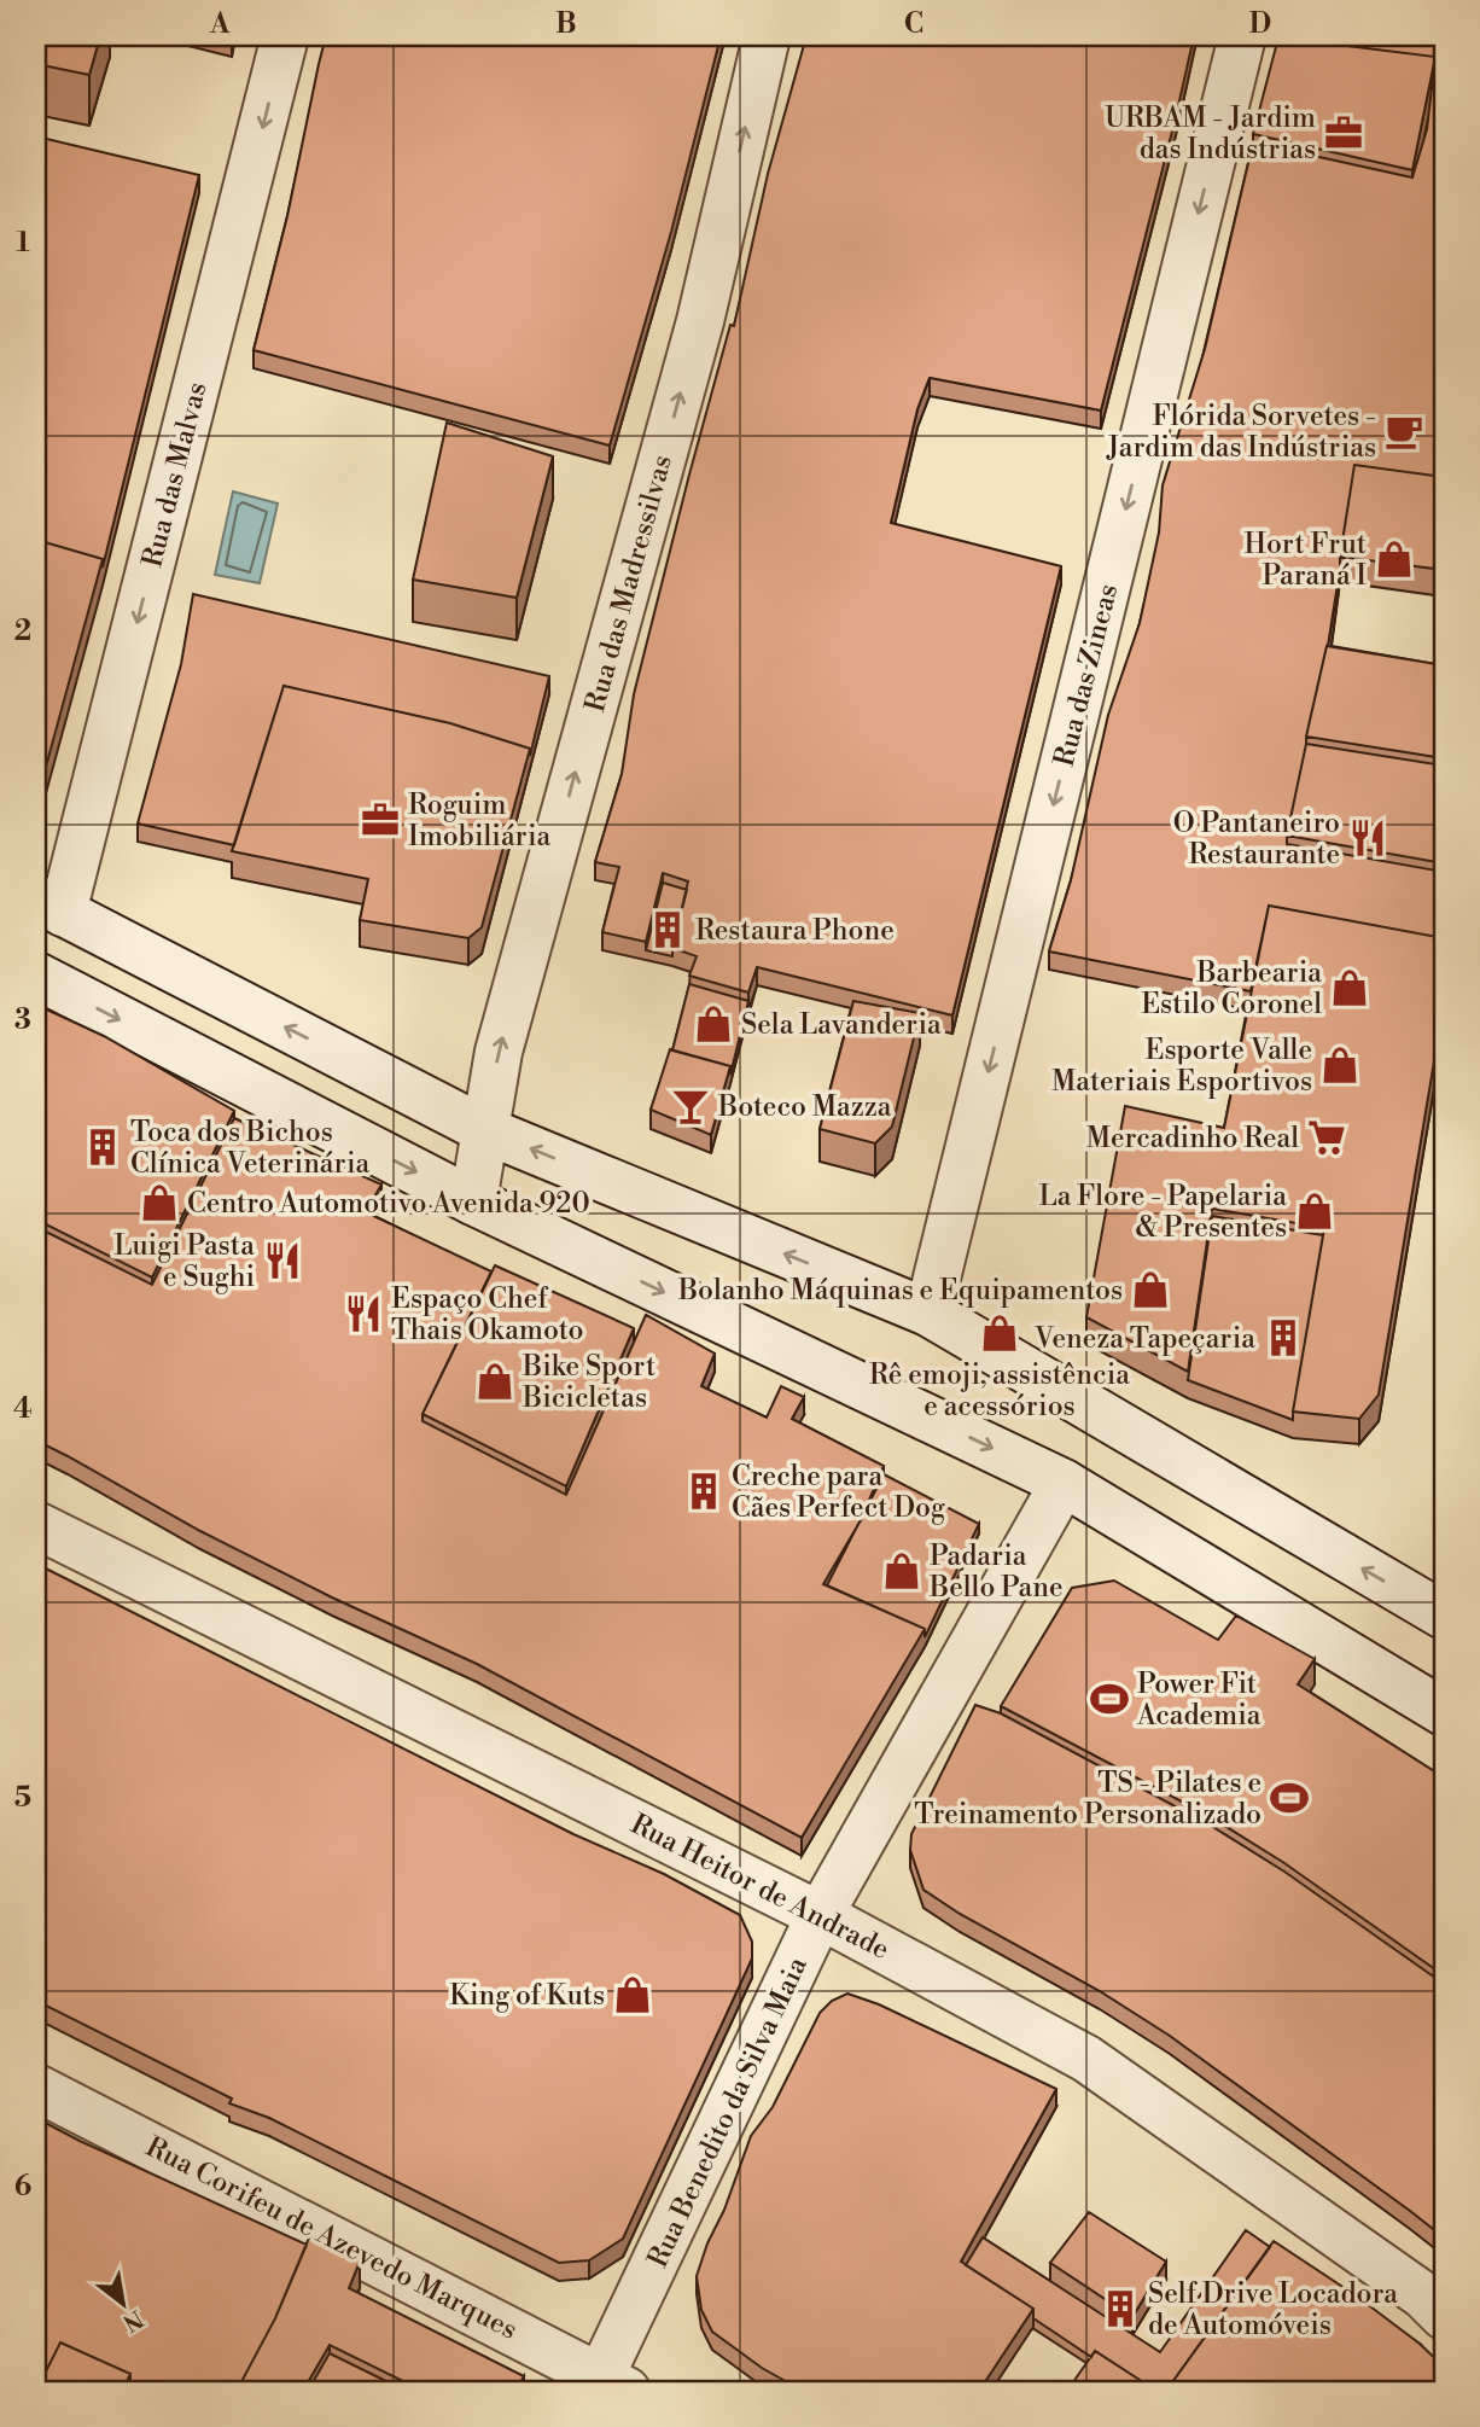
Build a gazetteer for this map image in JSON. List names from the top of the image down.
{
  "streets": {
    "street": [
      "Rua das Malvas",
      "Rua das Madressilvas",
      "Rua das Zineas",
      "Rua Heitor de Andrade",
      "Rua Benedito da Silva Maia",
      "Rua Corifeu de Azevedo Marques"
    ]
  },
  "crossings": [
    ["Rua Heitor de Andrade", "Rua Benedito da Silva Maia"],
    ["Rua Benedito da Silva Maia", "Rua Corifeu de Azevedo Marques"]
  ],
  "one_way": ["Rua das Malvas", "Rua das Madressilvas", "Rua das Zineas"],
  "places": {
    "office": ["URBAM - Jardim das Indústrias", "Roguim Imobiliária"],
    "cafe": ["Flórida Sorvetes - Jardim das Indústrias"],
    "shop": [
      "Hort Frut Paraná I",
      "Barbearia Estilo Coronel",
      "Sela Lavanderia",
      "Esporte Valle Materiais Esportivos",
      "Centro Automotivo Avenida 920",
      "La Flore - Papelaria & Presentes",
      "Bolanho Máquinas e Equipamentos",
      "Rê emoji, assistência e acessórios",
      "Bike Sport Bicicletas",
      "Padaria Bello Pane",
      "King of Kuts"
    ],
    "restaurant": ["O Pantaneiro Restaurante", "Luigi Pasta e Sughi", "Espaço Chef Thais Okamoto"],
    "building": [
      "Restaura Phone",
      "Toca dos Bichos Clínica Veterinária",
      "Veneza Tapeçaria",
      "Creche para Cães Perfect Dog",
      "Self Drive Locadora de Automóveis"
    ],
    "bar": ["Boteco Mazza"],
    "supermarket": ["Mercadinho Real"],
    "sports": ["Power Fit Academia", "TS - Pilates e Treinamento Personalizado"]
  },
  "north": "bottom right",
  "grid": {
    "columns": [
      "A",
      "B",
      "C",
      "D"
    ],
    "rows": [
      "1",
      "2",
      "3",
      "4",
      "5",
      "6"
    ]
  }
}
